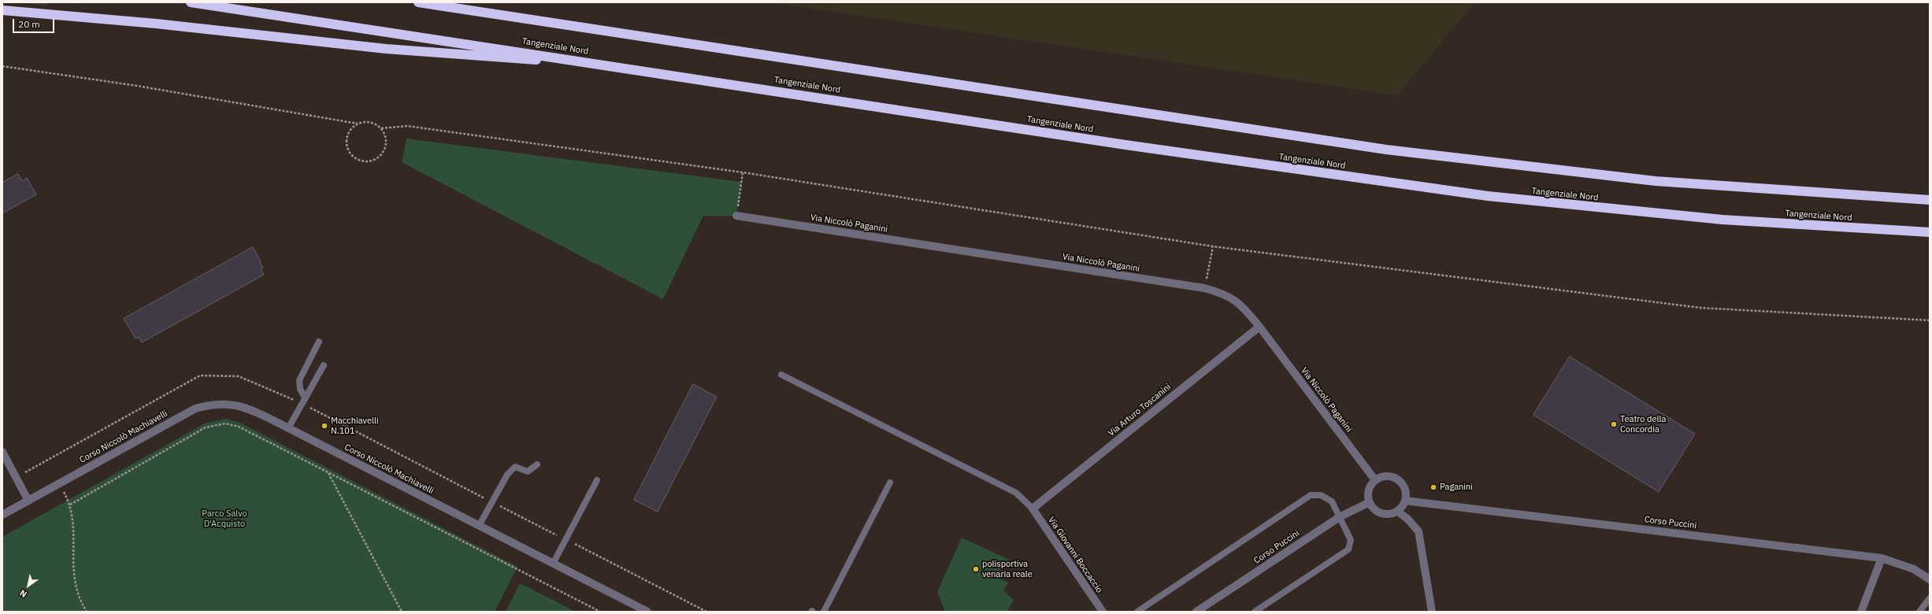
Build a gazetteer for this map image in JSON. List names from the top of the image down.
{
  "streets": {
    "highway": ["Tangenziale Nord"],
    "street": [
      "Via Niccolò Paganini",
      "Via Arturo Toscanini",
      "Corso Niccolò Machiavelli",
      "Corso Puccini",
      "Via Giovanni Boccaccio"
    ]
  },
  "crossings": [
    ["Via Niccolò Paganini", "Via Arturo Toscanini"],
    ["Via Niccolò Paganini", "Corso Puccini"],
    ["Via Arturo Toscanini", "Via Giovanni Boccaccio"]
  ],
  "parks": ["Parco Salvo D'Acquisto"],
  "places": [
    "Teatro della Concordia",
    "Macchiavelli N.101",
    "Paganini",
    "polisportiva venaria reale"
  ],
  "scale_bar": "20 m",
  "north": "bottom left"
}
